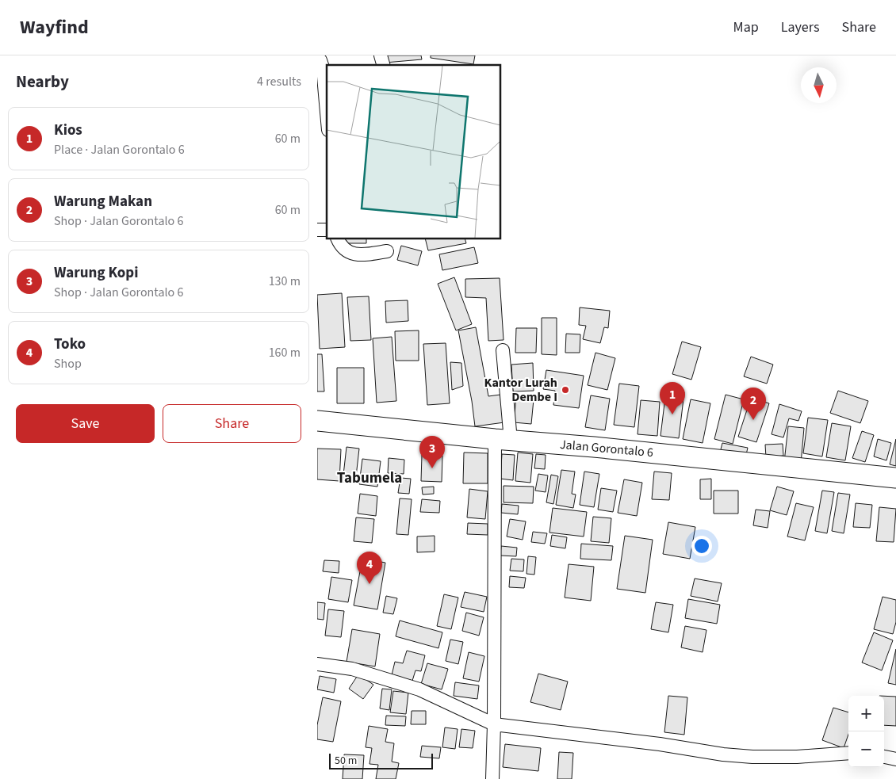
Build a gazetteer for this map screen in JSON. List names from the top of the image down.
{
  "streets": {
    "main road": ["Jalan Gorontalo 6"]
  },
  "districts": ["Tabumela"],
  "places": ["Kantor Lurah Dembe I"],
  "scale_bar": "50 m",
  "north": "bottom",
  "page": {
    "header": "Wayfind",
    "nav": ["Map", "Layers", "Share"],
    "heading": ["Nearby", "4 results"],
    "list": [
      {
        "mark": "1",
        "name": "Kios",
        "note": "Place · Jalan Gorontalo 6",
        "value": "60 m"
      },
      {
        "mark": "2",
        "name": "Warung Makan",
        "note": "Shop · Jalan Gorontalo 6",
        "value": "60 m"
      },
      {
        "mark": "3",
        "name": "Warung Kopi",
        "note": "Shop · Jalan Gorontalo 6",
        "value": "130 m"
      },
      {
        "mark": "4",
        "name": "Toko",
        "note": "Shop",
        "value": "160 m"
      }
    ],
    "pins": [
      "1",
      "2",
      "3",
      "4"
    ],
    "buttons": ["Save", "Share"],
    "map_buttons": ["+", "−"],
    "scale": "50 m"
  }
}
